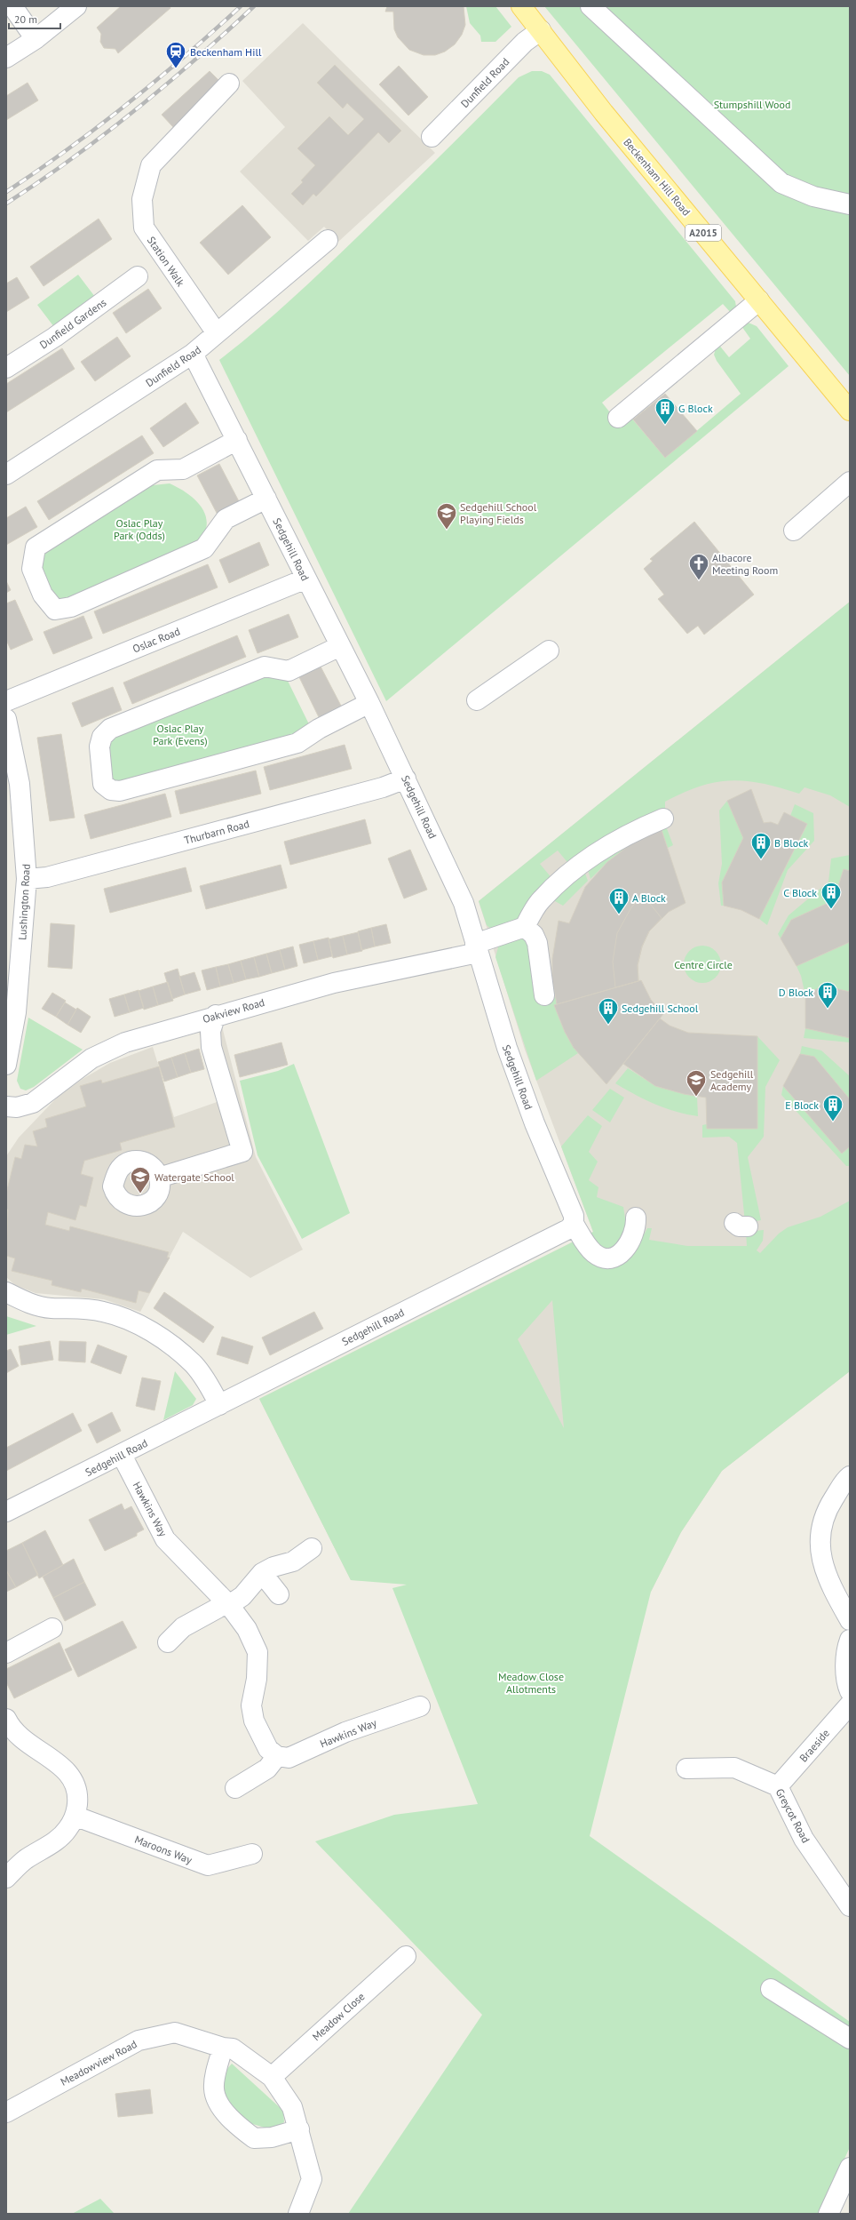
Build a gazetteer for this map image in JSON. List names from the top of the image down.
{
  "streets": {
    "main road": ["Beckenham Hill Road", "A2015"],
    "street": [
      "Dunfield Road",
      "Station Walk",
      "Dunfield Gardens",
      "Sedgehill Road",
      "Oslac Road",
      "Thurbarn Road",
      "Lushington Road",
      "Oakview Road",
      "Hawkins Way",
      "Braeside",
      "Greycot Road",
      "Maroons Way",
      "Meadow Close",
      "Meadowview Road"
    ]
  },
  "crossings": [
    ["Dunfield Road", "Beckenham Hill Road"],
    ["Dunfield Road", "Station Walk"],
    ["Dunfield Road", "Sedgehill Road"],
    ["Sedgehill Road", "Oslac Road"],
    ["Sedgehill Road", "Thurbarn Road"],
    ["Sedgehill Road", "Oakview Road"],
    ["Sedgehill Road", "Hawkins Way"],
    ["Thurbarn Road", "Lushington Road"],
    ["Braeside", "Greycot Road"],
    ["Meadow Close", "Meadowview Road"]
  ],
  "parks": [
    "Stumpshill Wood",
    "Oslac Play Park (Odds)",
    "Oslac Play Park (Evens)",
    "Centre Circle",
    "Meadow Close Allotments"
  ],
  "places": {
    "station": ["Beckenham Hill"],
    "building": [
      "G Block",
      "B Block",
      "C Block",
      "A Block",
      "D Block",
      "Sedgehill School",
      "E Block"
    ],
    "school or university": ["Sedgehill School Playing Fields", "Sedgehill Academy", "Watergate School"],
    "church": ["Albacore Meeting Room"]
  },
  "scale_bar": "20 m"
}
